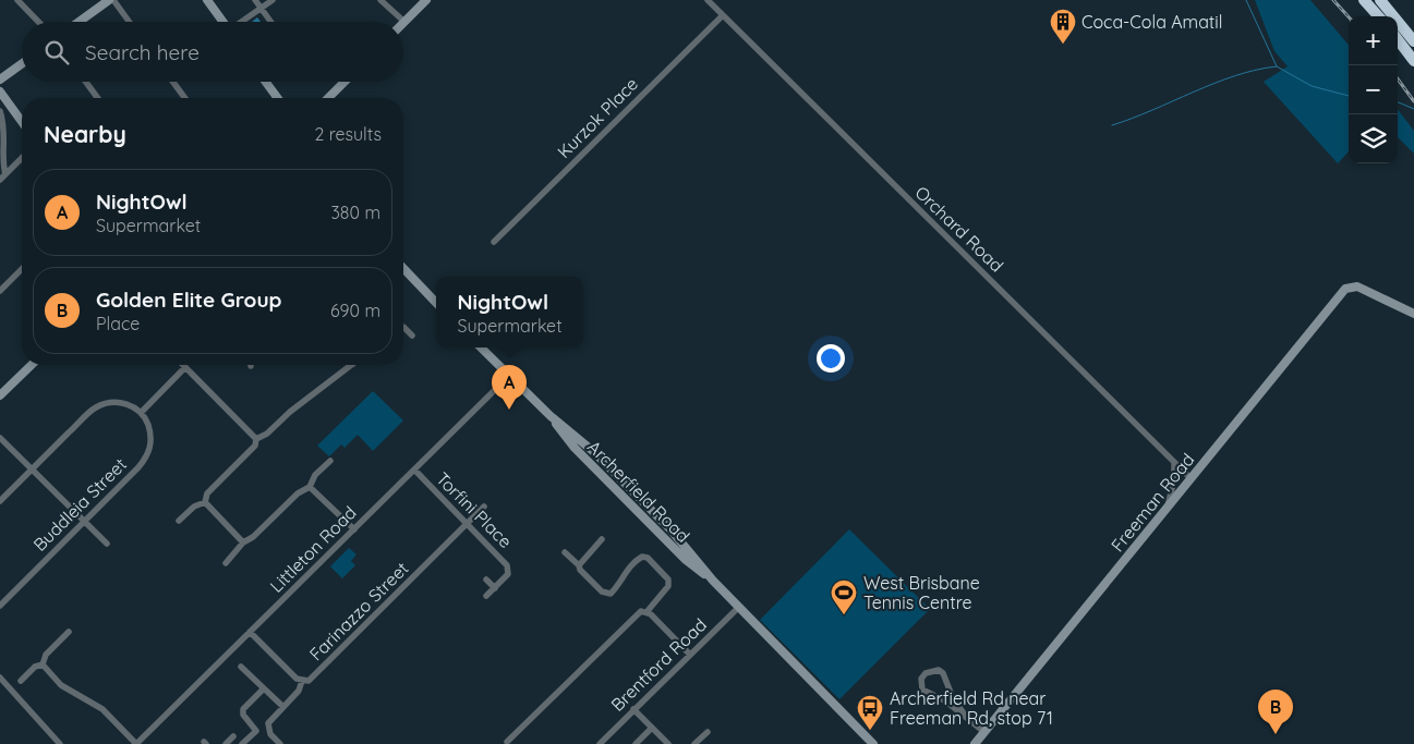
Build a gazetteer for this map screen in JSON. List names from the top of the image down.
{
  "streets": {
    "street": [
      "Kurzok Place",
      "Orchard Road",
      "Archerfield Road",
      "Freeman Road",
      "Buddleia Street",
      "Torfini Place",
      "Littleton Road",
      "Farinazzo Street",
      "Brentford Road"
    ]
  },
  "crossings": [
    ["Kurzok Place", "Orchard Road"],
    ["Orchard Road", "Freeman Road"],
    ["Archerfield Road", "Littleton Road"],
    ["Archerfield Road", "Brentford Road"],
    ["Torfini Place", "Littleton Road"],
    ["Torfini Place", "Farinazzo Street"],
    ["Littleton Road", "Farinazzo Street"]
  ],
  "places": {
    "building": ["Coca-Cola Amatil"],
    "sports": ["West Brisbane Tennis Centre"],
    "bus stop": ["Archerfield Rd near Freeman Rd, stop 71"]
  },
  "page": {
    "map_buttons": ["+", "−"],
    "search": "Search here",
    "heading": ["Nearby", "2 results"],
    "list": [
      {
        "mark": "A",
        "name": "NightOwl",
        "note": "Supermarket",
        "value": "380 m"
      },
      {
        "mark": "B",
        "name": "Golden Elite Group",
        "note": "Place",
        "value": "690 m"
      }
    ],
    "popup": ["NightOwl", "Supermarket"],
    "pins": ["A", "B"]
  }
}
